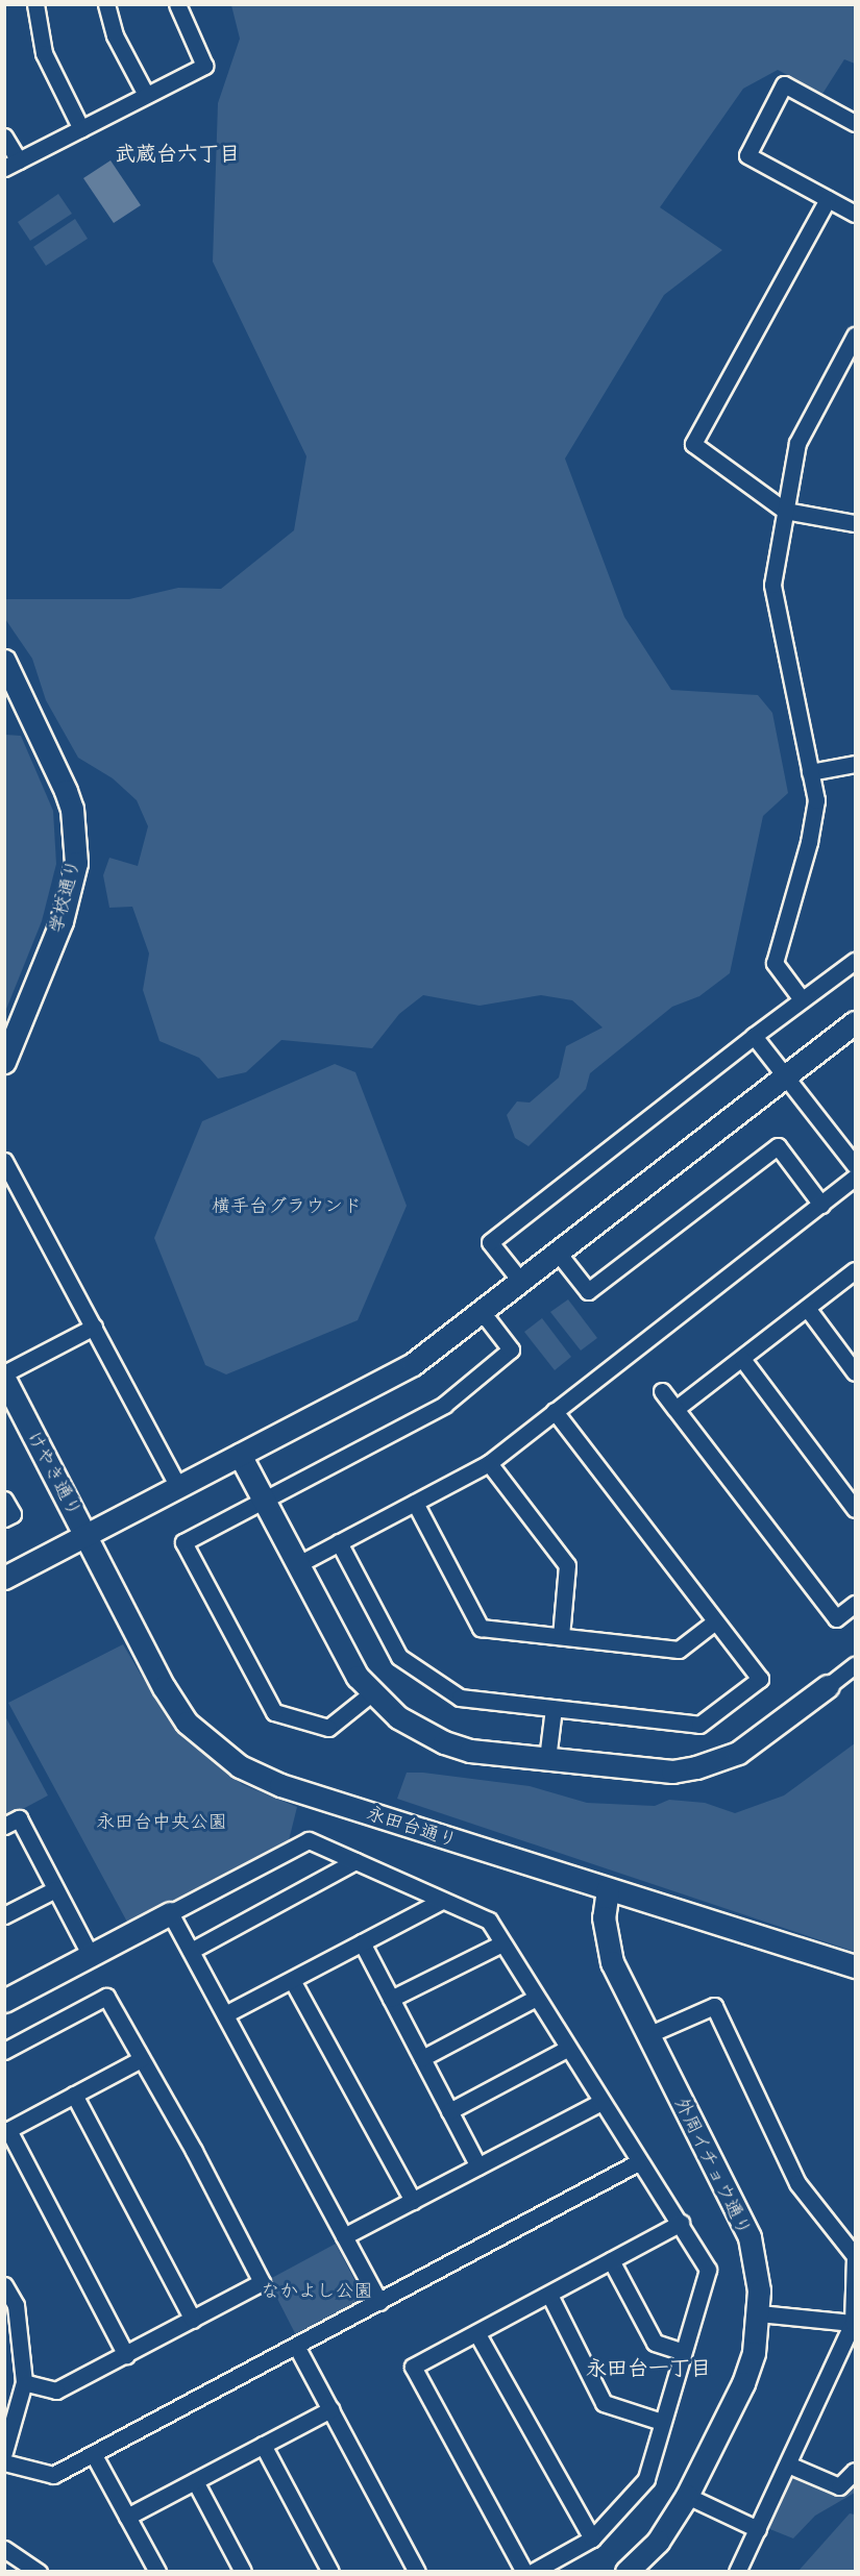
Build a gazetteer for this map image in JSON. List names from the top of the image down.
{
  "streets": {
    "street": [
      "学校通り",
      "けやき通り",
      "永田台通り",
      "外周イチョウ通り"
    ]
  },
  "crossings": [
    ["けやき通り", "永田台通り"],
    ["永田台通り", "外周イチョウ通り"]
  ],
  "districts": ["武蔵台六丁目", "永田台一丁目"],
  "parks": ["横手台グラウンド", "永田台中央公園", "なかよし公園"]
}
